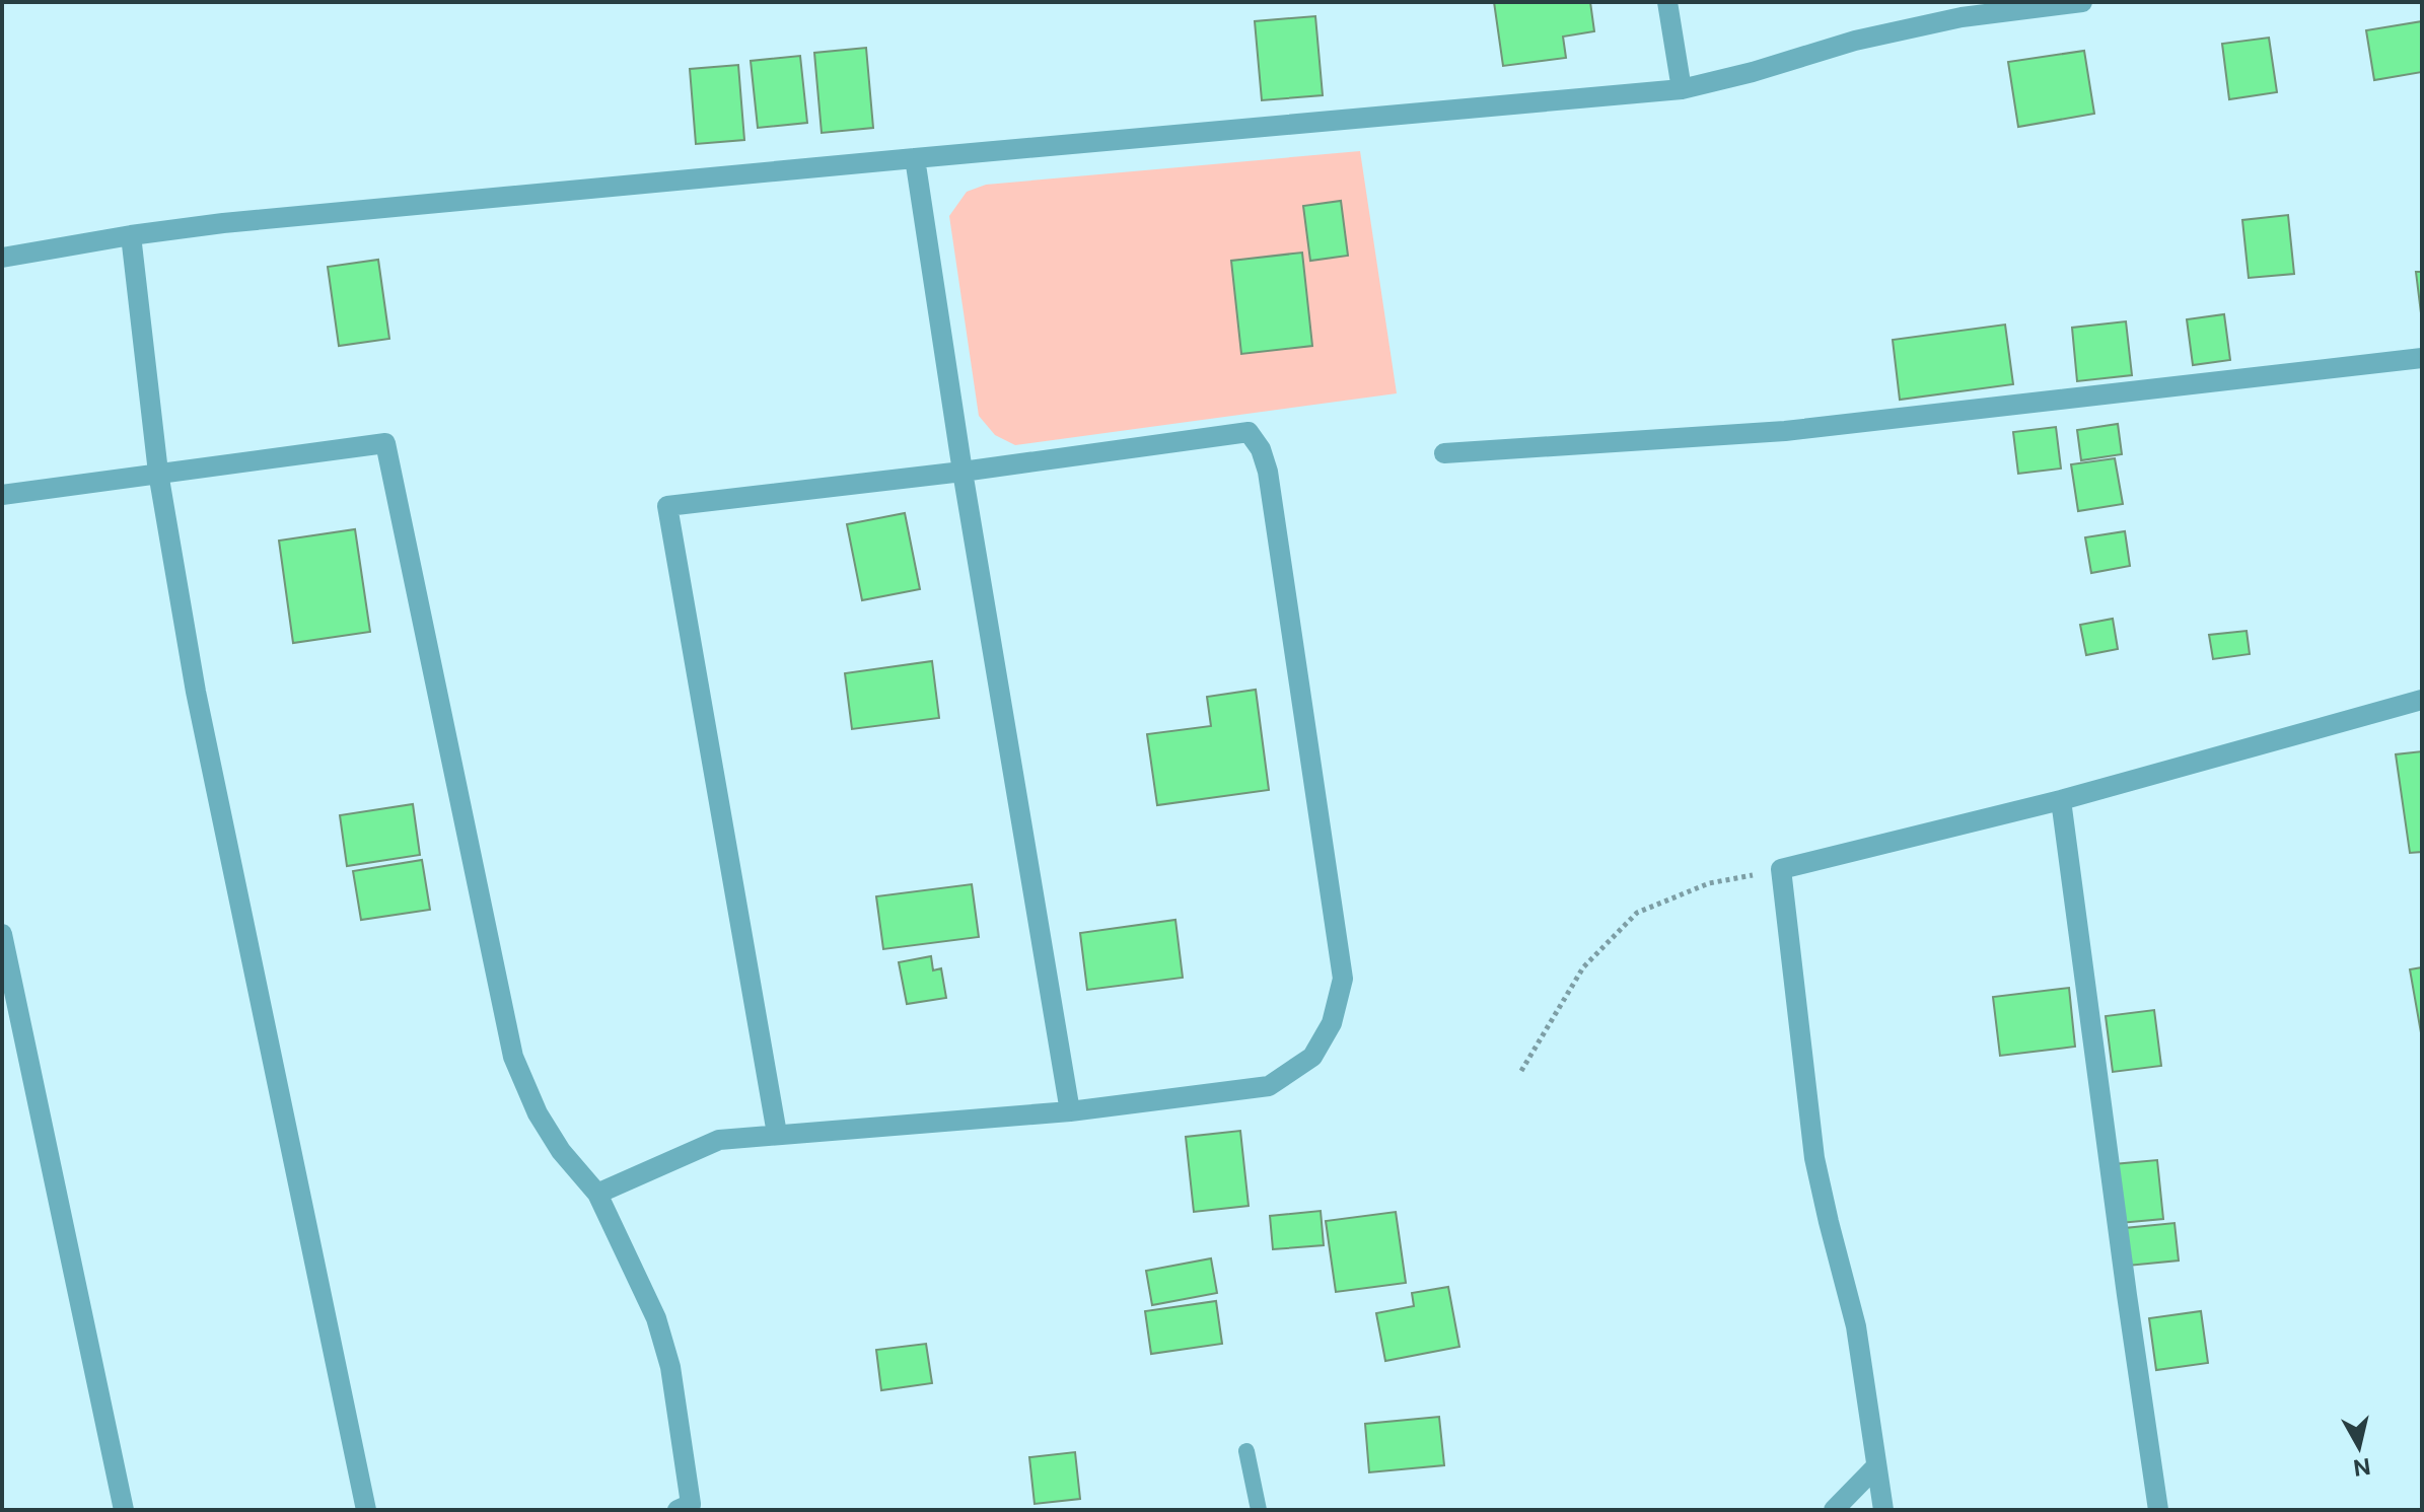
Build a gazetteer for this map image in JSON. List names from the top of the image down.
{
  "north": "bottom"
}
